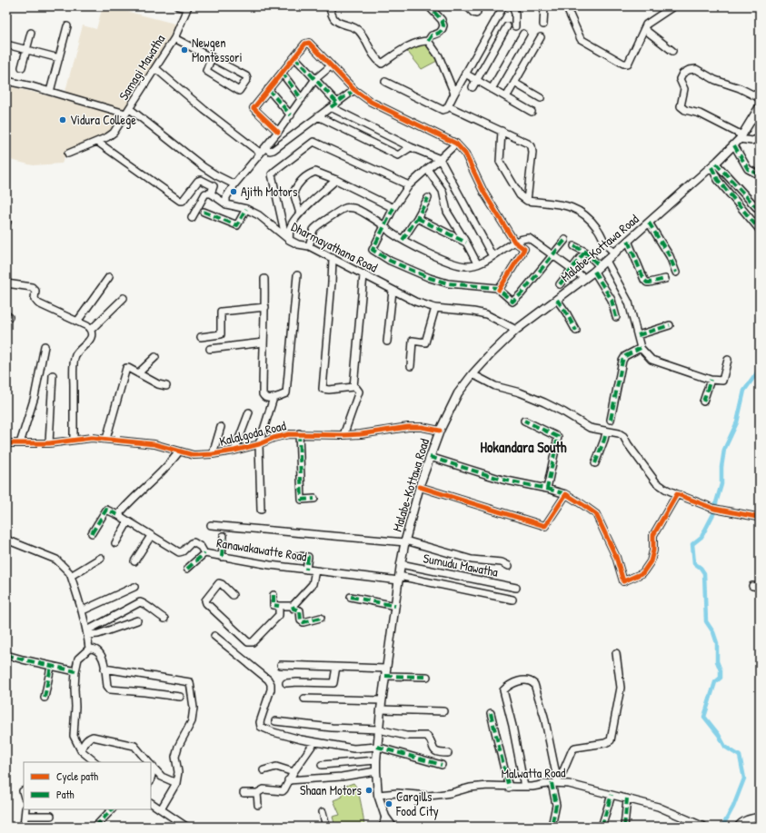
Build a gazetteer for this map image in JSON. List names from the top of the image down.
{
  "streets": {
    "main road": ["Malabe-Kottawa Road"],
    "street": [
      "Samagi Mawatha",
      "Dharmayathana Road",
      "Kalalgoda Road",
      "Ranawakawatte Road",
      "Sumudu Mawatha",
      "Malwatta Road"
    ]
  },
  "crossings": [
    ["Dharmayathana Road", "Malabe-Kottawa Road"],
    ["Malabe-Kottawa Road", "Kalalgoda Road"],
    ["Malabe-Kottawa Road", "Ranawakawatte Road"],
    ["Malabe-Kottawa Road", "Sumudu Mawatha"],
    ["Malabe-Kottawa Road", "Malwatta Road"]
  ],
  "districts": ["Hokandara South"],
  "places": [
    "Newgen Montessori",
    "Vidura College",
    "Ajith Motors",
    "Shaan Motors",
    "Cargills Food City"
  ],
  "legend": ["Cycle path", "Path"]
}
